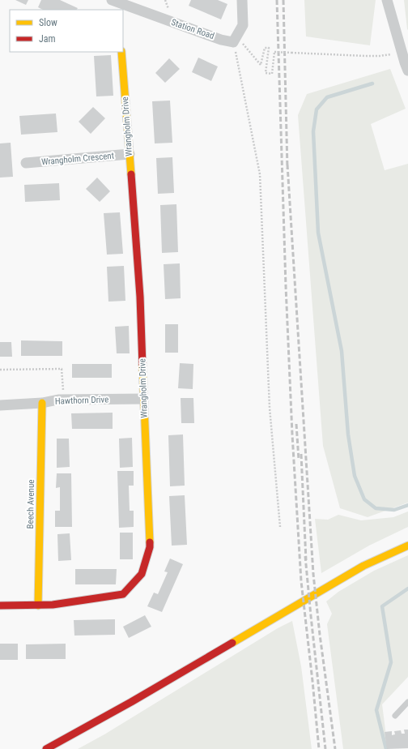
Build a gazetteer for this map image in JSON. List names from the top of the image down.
{
  "streets": {
    "street": [
      "Station Road",
      "Wrangholm Drive",
      "Wrangholm Crescent",
      "Hawthorn Drive",
      "Beech Avenue"
    ]
  },
  "crossings": [
    ["Wrangholm Drive", "Wrangholm Crescent"],
    ["Wrangholm Drive", "Hawthorn Drive"],
    ["Wrangholm Drive", "Beech Avenue"],
    ["Hawthorn Drive", "Beech Avenue"]
  ],
  "legend": ["Slow", "Jam"]
}
